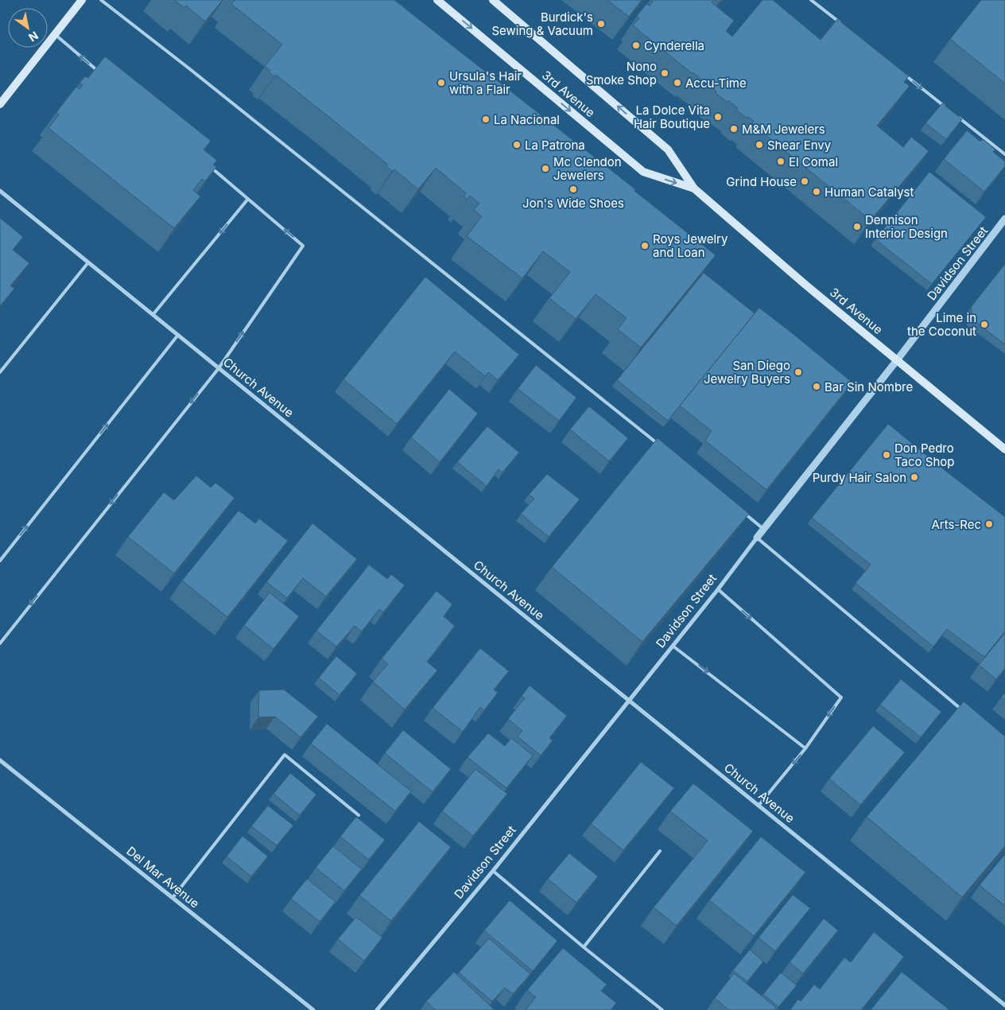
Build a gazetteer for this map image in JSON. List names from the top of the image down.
{
  "streets": {
    "main road": ["3rd Avenue"],
    "street": ["Davidson Street", "Church Avenue", "Del Mar Avenue"]
  },
  "crossings": [
    ["3rd Avenue", "Davidson Street"],
    ["Davidson Street", "Church Avenue"]
  ],
  "places": [
    "Burdick's Sewing & Vacuum",
    "Cynderella",
    "Nono Smoke Shop",
    "Ursula's Hair with a Flair",
    "Accu-Time",
    "La Dolce Vita Hair Boutique",
    "La Nacional",
    "M&M Jewelers",
    "La Patrona",
    "Shear Envy",
    "El Comal",
    "Mc Clendon Jewelers",
    "Grind House",
    "Jon's Wide Shoes",
    "Human Catalyst",
    "Dennison Interior Design",
    "Roys Jewelry and Loan",
    "Lime in the Coconut",
    "San Diego Jewelry Buyers",
    "Bar Sin Nombre",
    "Don Pedro Taco Shop",
    "Purdy Hair Salon",
    "Arts-Rec"
  ],
  "north": "bottom right"
}
